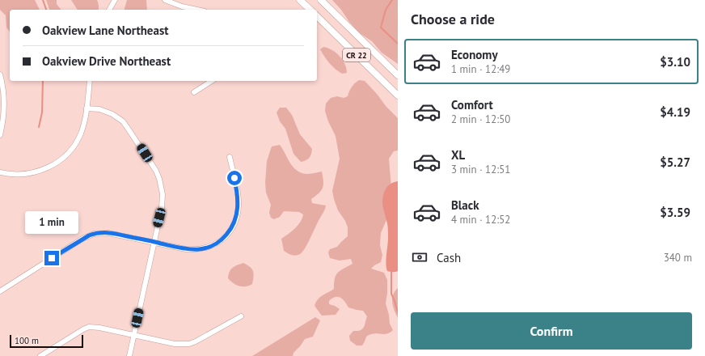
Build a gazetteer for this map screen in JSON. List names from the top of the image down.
{
  "streets": {
    "main road": ["CR 22"]
  },
  "scale_bar": "100 m",
  "page": {
    "heading": "Choose a ride",
    "banner": ["Oakview Lane Northeast", "Oakview Drive Northeast"],
    "list": [
      {
        "name": "Economy",
        "note": "1 min · 12:49",
        "value": "$3.10"
      },
      {
        "name": "Comfort",
        "note": "2 min · 12:50",
        "value": "$4.19"
      },
      {
        "name": "XL",
        "note": "3 min · 12:51",
        "value": "$5.27"
      },
      {
        "name": "Black",
        "note": "4 min · 12:52",
        "value": "$3.59"
      }
    ],
    "bubble": "1 min",
    "pay": ["Cash", "340 m"],
    "buttons": "Confirm",
    "scale": "100 m"
  }
}
